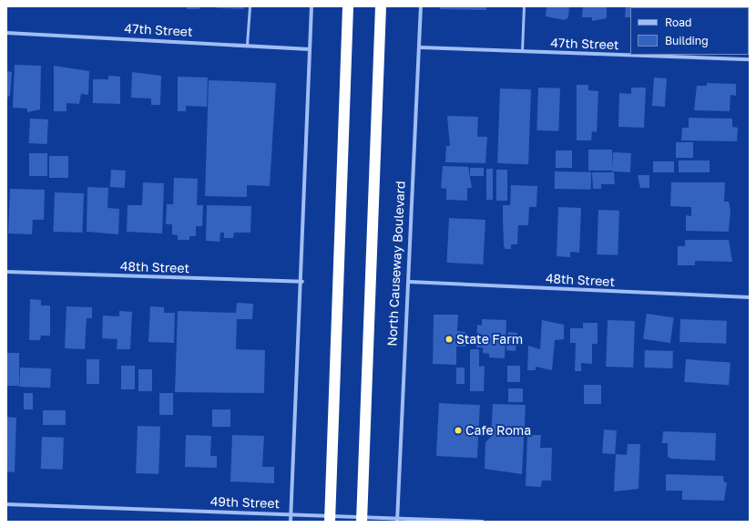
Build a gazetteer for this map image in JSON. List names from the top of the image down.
{
  "streets": {
    "highway": ["North Causeway Boulevard"],
    "street": ["47th Street", "48th Street", "49th Street"]
  },
  "crossings": [
    ["47th Street", "North Causeway Boulevard"],
    ["North Causeway Boulevard", "48th Street"],
    ["North Causeway Boulevard", "49th Street"]
  ],
  "places": ["State Farm", "Cafe Roma"],
  "legend": ["Road", "Building"]
}
